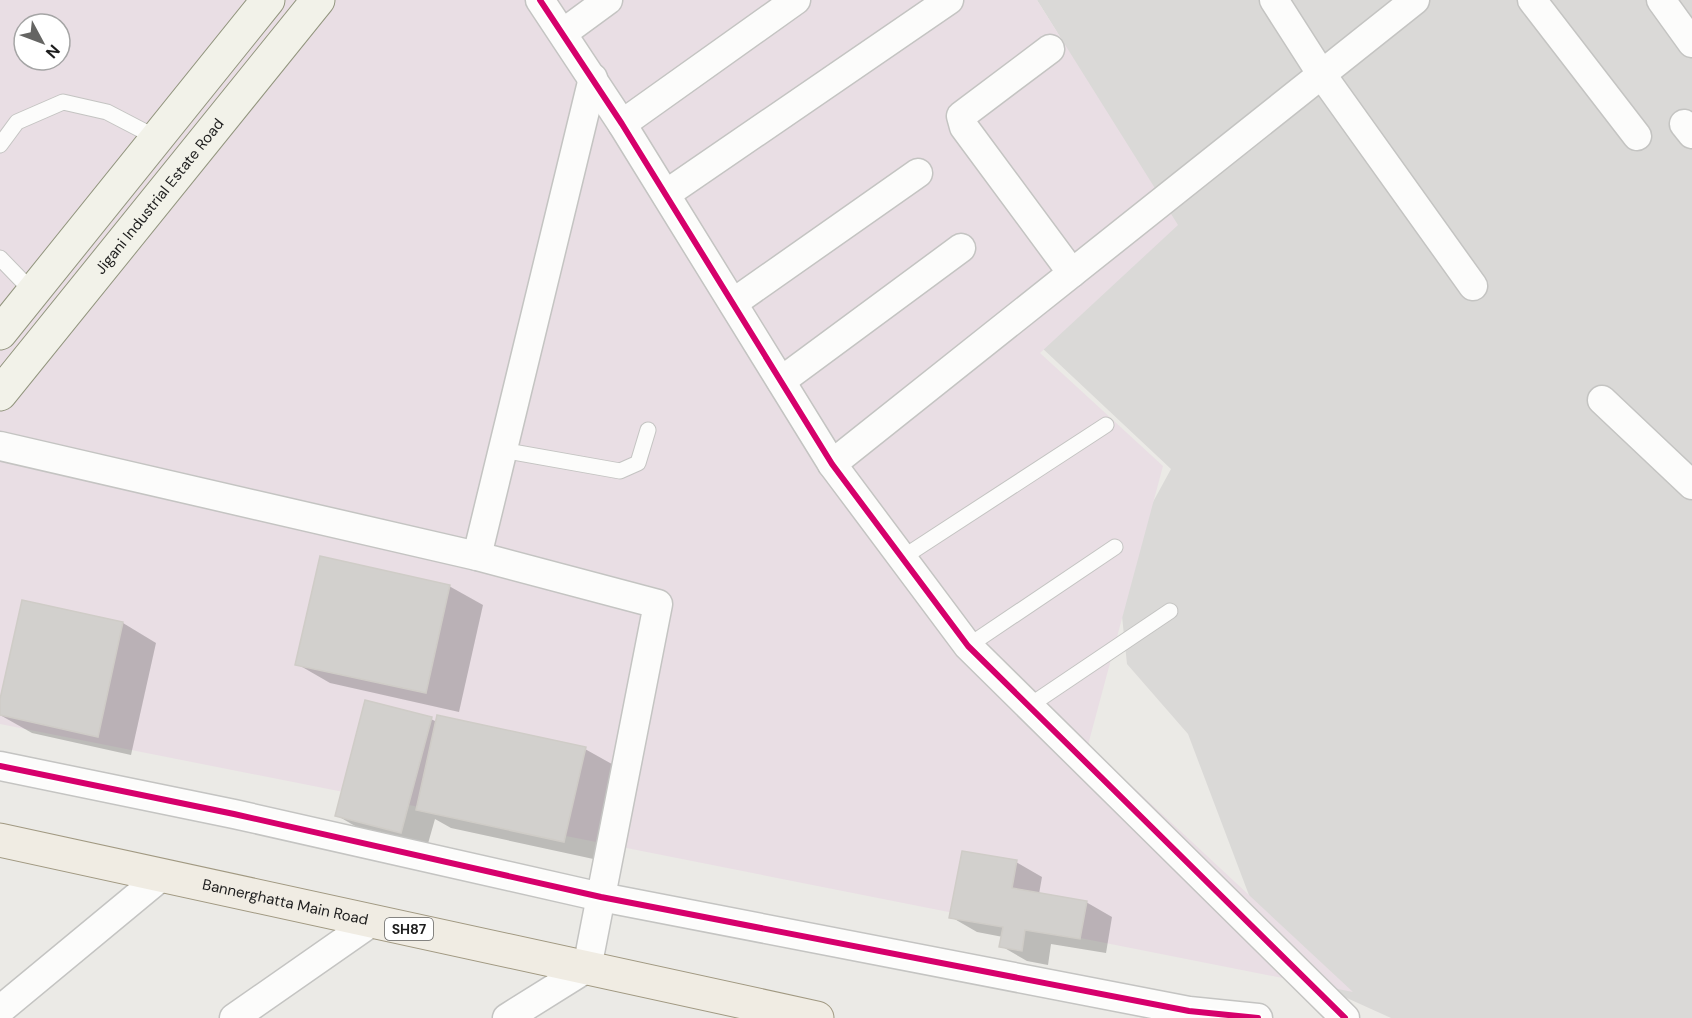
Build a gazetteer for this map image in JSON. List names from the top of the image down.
{
  "streets": {
    "main road": ["Jigani Industrial Estate Road", "Bannerghatta Main Road", "SH87"]
  },
  "north": "bottom right"
}
